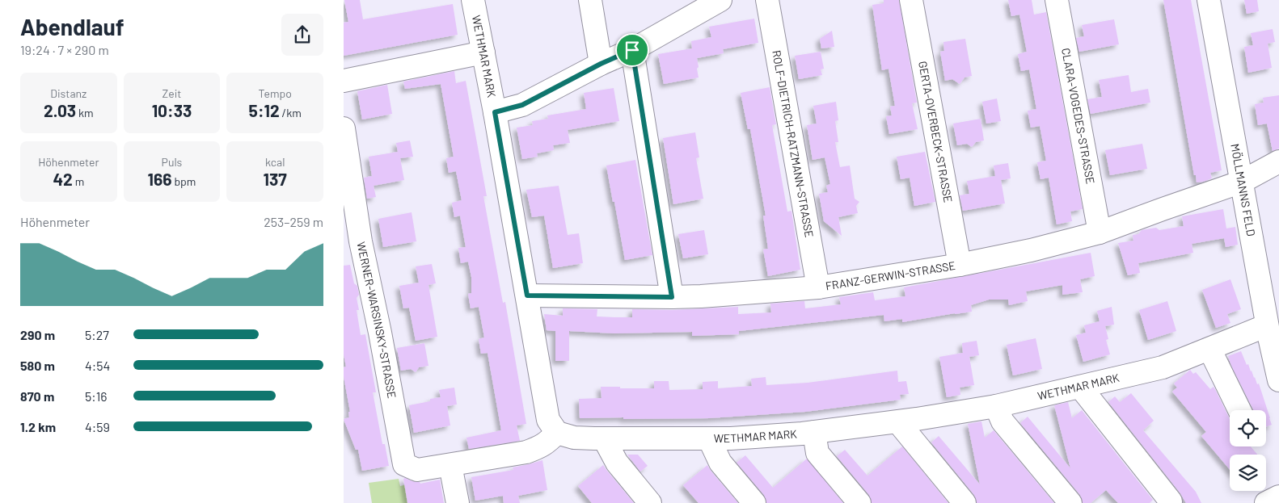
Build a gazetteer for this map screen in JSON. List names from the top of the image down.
{
  "streets": {
    "street": [
      "WETHMAR MARK",
      "CLARA-VOGEDES-STRASSE",
      "GERTA-OVERBECK-STRASSE",
      "ROLF-DIETRICH-RATZMANN-STRASSE",
      "MÖLLMANNS FELD",
      "FRANZ-GERWIN-STRASSE",
      "WERNER-WARSINSKY-STRASSE"
    ]
  },
  "crossings": [
    ["WETHMAR MARK", "MÖLLMANNS FELD"],
    ["WETHMAR MARK", "FRANZ-GERWIN-STRASSE"],
    ["WETHMAR MARK", "WERNER-WARSINSKY-STRASSE"],
    ["CLARA-VOGEDES-STRASSE", "FRANZ-GERWIN-STRASSE"],
    ["GERTA-OVERBECK-STRASSE", "FRANZ-GERWIN-STRASSE"],
    ["ROLF-DIETRICH-RATZMANN-STRASSE", "FRANZ-GERWIN-STRASSE"],
    ["MÖLLMANNS FELD", "FRANZ-GERWIN-STRASSE"]
  ],
  "page": {
    "heading": ["Abendlauf", "19:24 · 7 × 290 m"],
    "stats": [
      ["Distanz", "2.03 km"],
      ["Zeit", "10:33"],
      ["Tempo", "5:12 /km"],
      ["Höhenmeter", "42 m"],
      ["Puls", "166 bpm"],
      ["kcal", "137"]
    ],
    "chart": ["Höhenmeter", "253–259 m"],
    "list": [
      {
        "name": "290 m",
        "note": "5:27"
      },
      {
        "name": "580 m",
        "note": "4:54"
      },
      {
        "name": "870 m",
        "note": "5:16"
      },
      {
        "name": "1.2 km",
        "note": "4:59"
      }
    ]
  }
}
